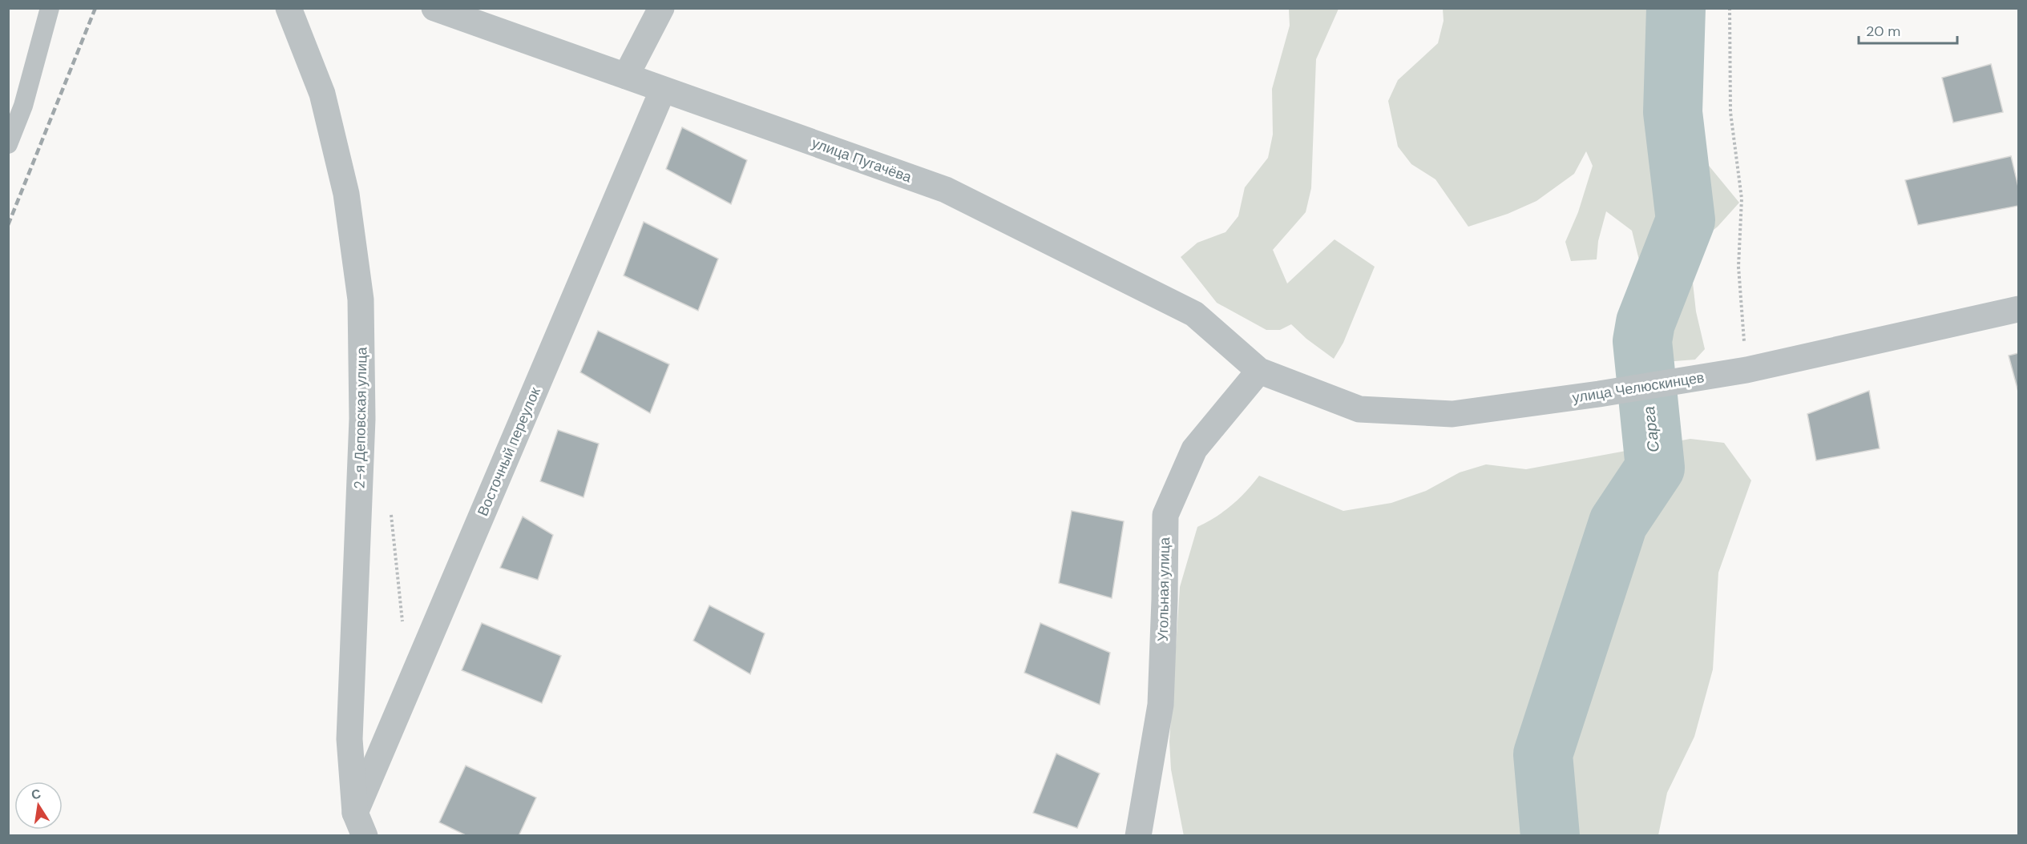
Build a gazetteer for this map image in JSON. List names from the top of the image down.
{
  "streets": {
    "street": [
      "улица Пугачёва",
      "улица Челюскинцев",
      "2-я Деповская улица",
      "Восточный переулок",
      "Угольная улица"
    ]
  },
  "crossings": [
    ["улица Пугачёва", "улица Челюскинцев"],
    ["улица Пугачёва", "Восточный переулок"],
    ["улица Пугачёва", "Угольная улица"],
    ["улица Челюскинцев", "Угольная улица"],
    ["2-я Деповская улица", "Восточный переулок"]
  ],
  "water": ["Сарга"],
  "scale_bar": "20 m",
  "north": "top"
}
